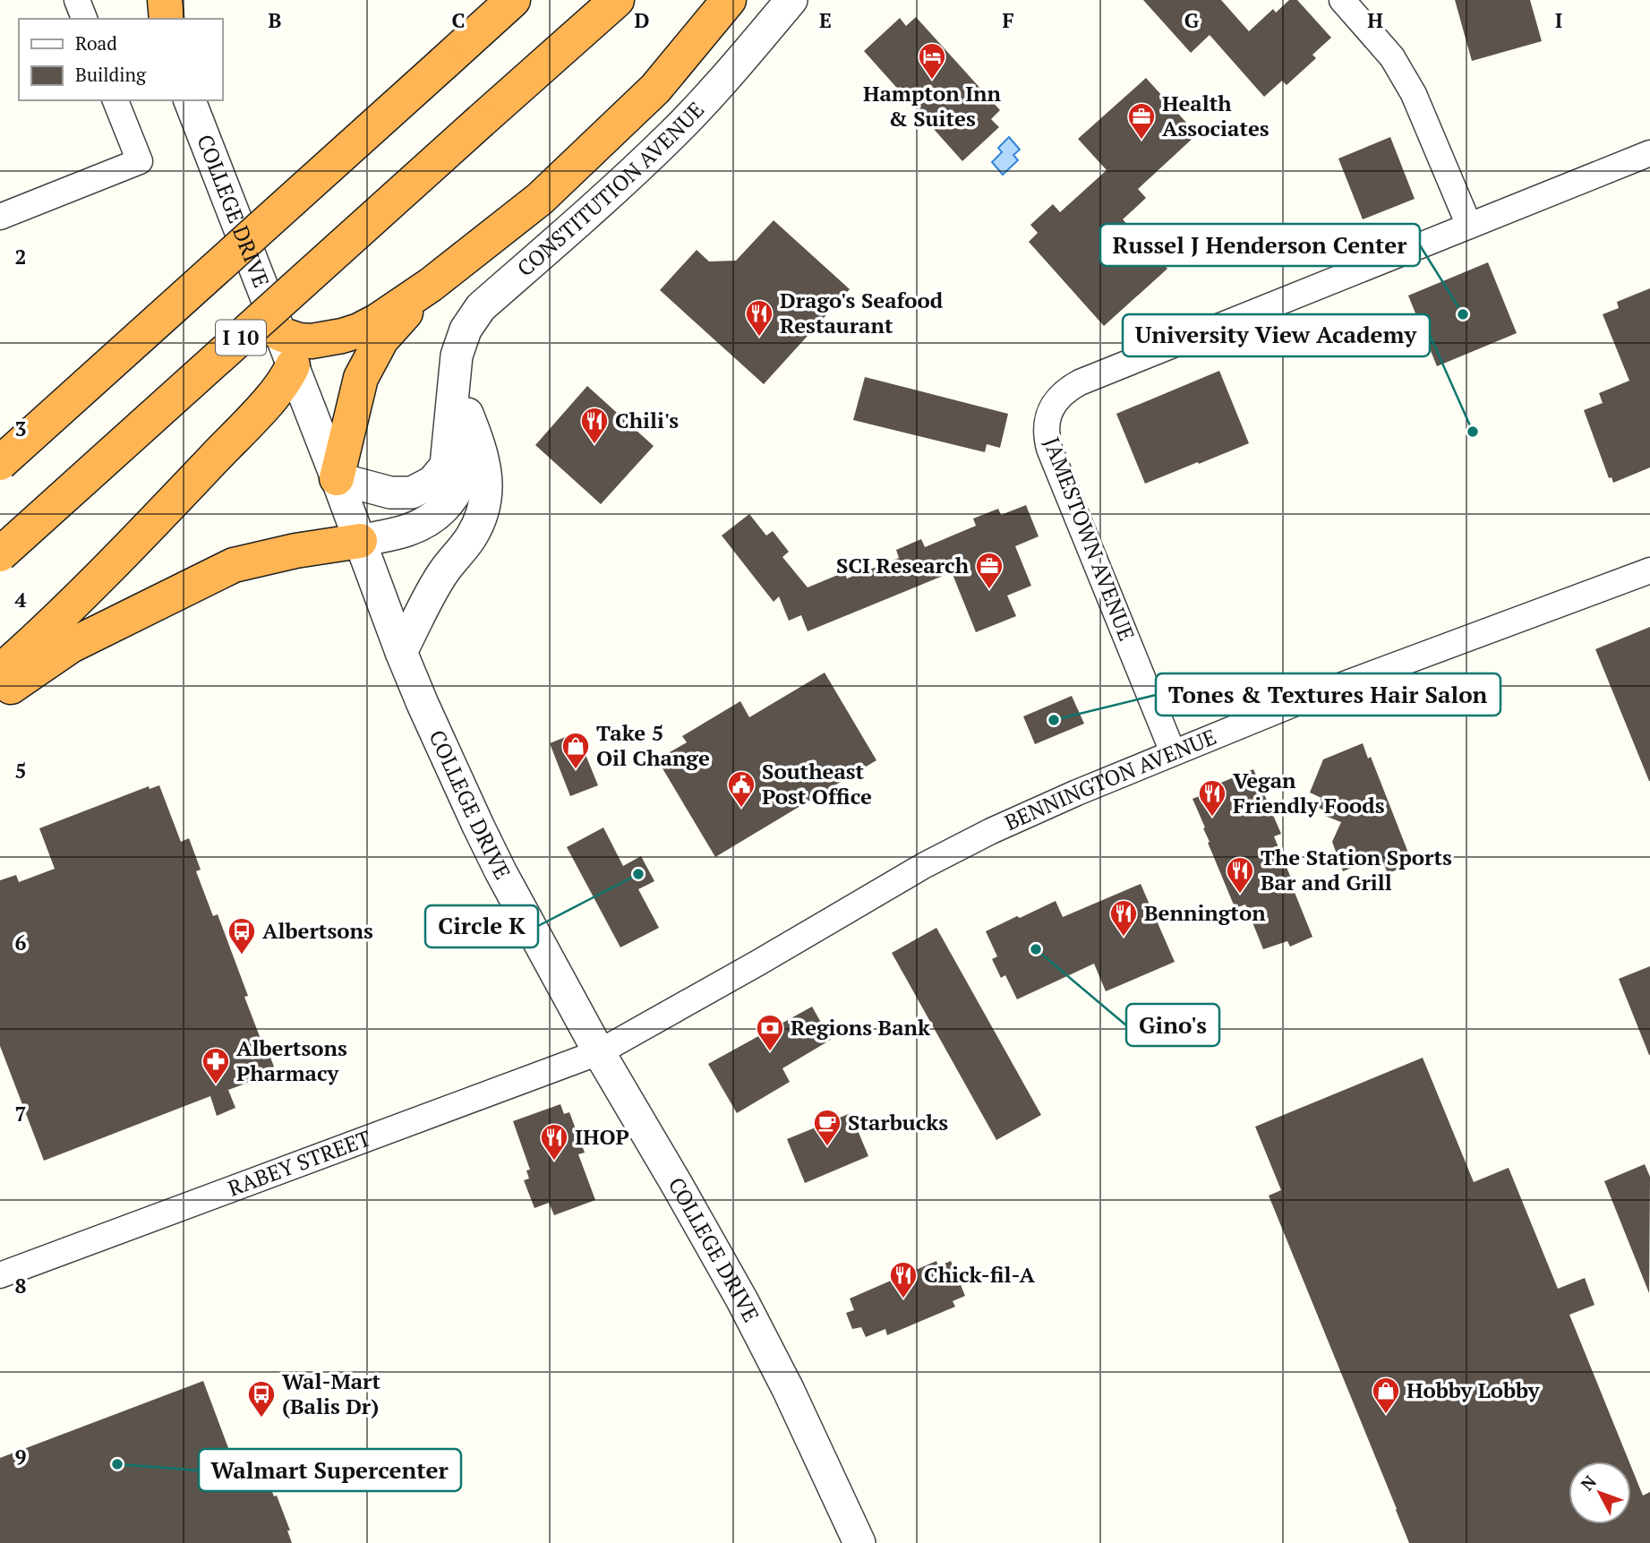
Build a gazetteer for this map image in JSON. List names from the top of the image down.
{
  "streets": {
    "highway": ["I 10"],
    "street": [
      "CONSTITUTION AVENUE",
      "COLLEGE DRIVE",
      "JAMESTOWN AVENUE",
      "BENNINGTON AVENUE",
      "RABEY STREET"
    ]
  },
  "crossings": [
    ["CONSTITUTION AVENUE", "COLLEGE DRIVE"],
    ["COLLEGE DRIVE", "BENNINGTON AVENUE"],
    ["COLLEGE DRIVE", "RABEY STREET"],
    ["JAMESTOWN AVENUE", "BENNINGTON AVENUE"],
    ["BENNINGTON AVENUE", "RABEY STREET"]
  ],
  "places": {
    "hotel": ["Hampton Inn & Suites"],
    "office": ["Health Associates", "SCI Research"],
    "other": [
      "Russel J Henderson Center",
      "University View Academy",
      "Tones & Textures Hair Salon",
      "Circle K",
      "Gino's",
      "Walmart Supercenter"
    ],
    "restaurant": [
      "Drago's Seafood Restaurant",
      "Chili's",
      "Vegan Friendly Foods",
      "The Station Sports Bar and Grill",
      "Bennington",
      "IHOP",
      "Chick-fil-A"
    ],
    "shop": ["Take 5 Oil Change", "Hobby Lobby"],
    "public building": ["Southeast Post Office"],
    "bus stop": ["Albertsons", "Wal-Mart (Balis Dr)"],
    "bank": ["Regions Bank"],
    "pharmacy": ["Albertsons Pharmacy"],
    "cafe": ["Starbucks"]
  },
  "legend": ["Road", "Building"],
  "north": "top left",
  "grid": {
    "columns": [
      "B",
      "C",
      "D",
      "E",
      "F",
      "G",
      "H",
      "I"
    ],
    "rows": [
      "2",
      "3",
      "4",
      "5",
      "6",
      "7",
      "8",
      "9"
    ]
  }
}
